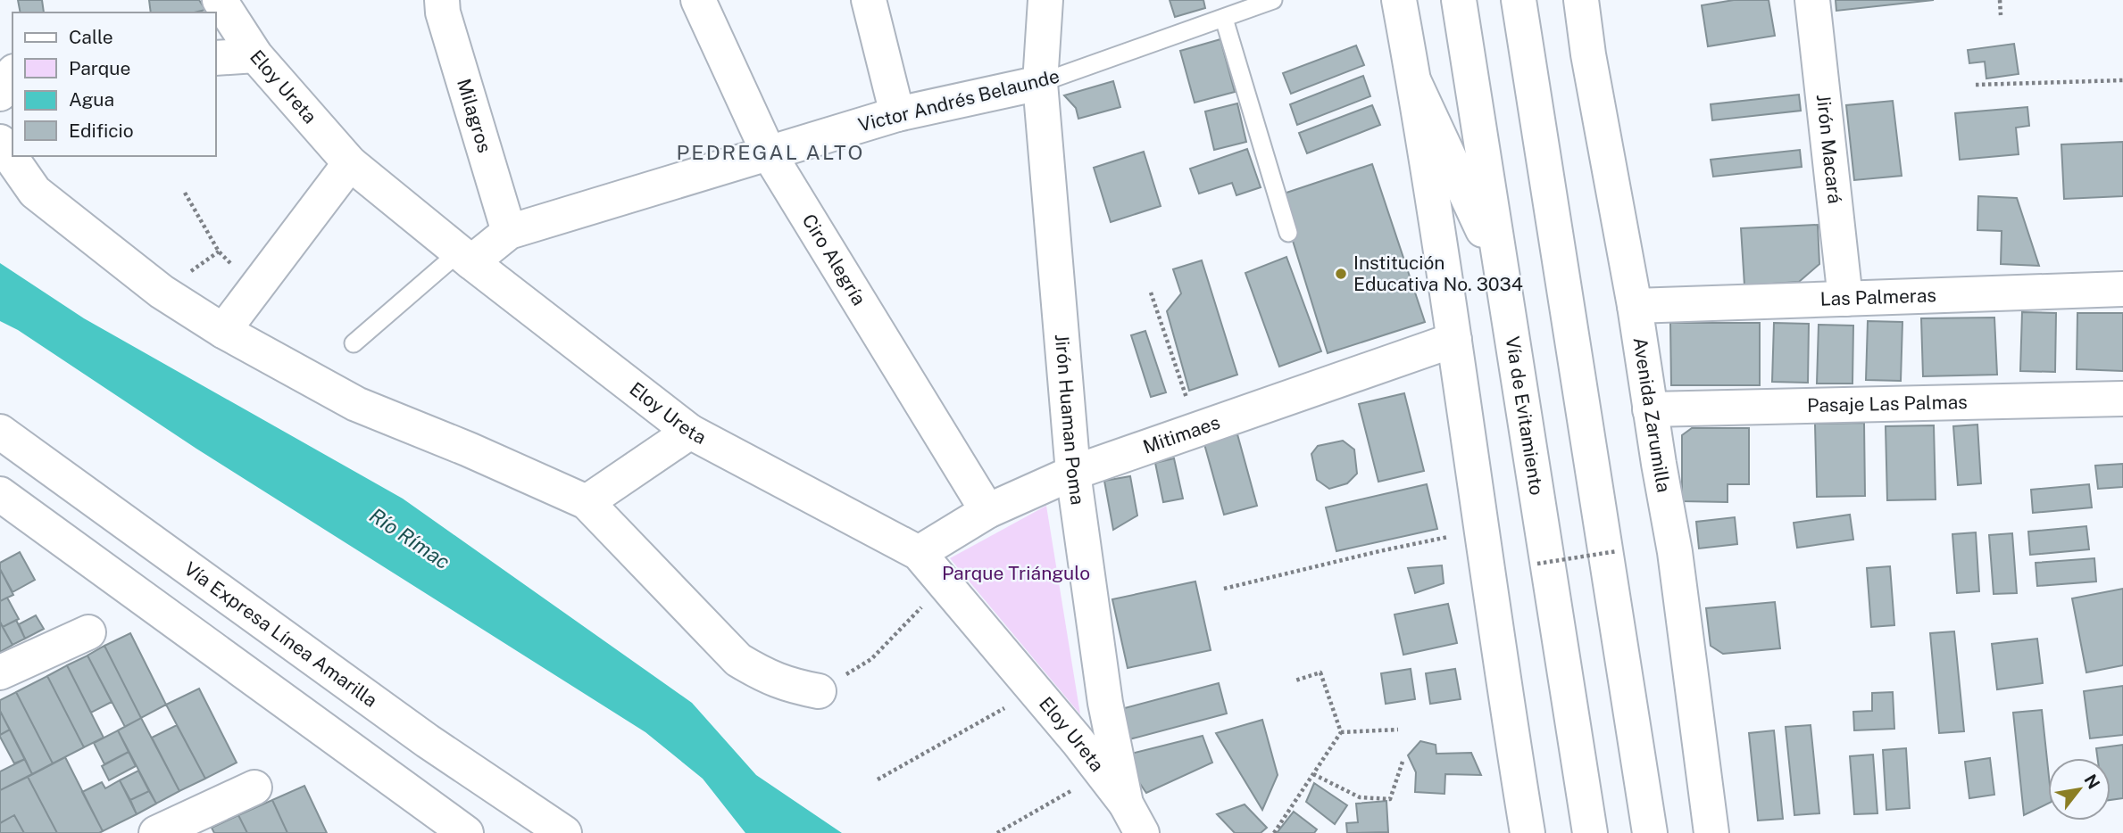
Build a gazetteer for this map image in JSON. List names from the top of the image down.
{
  "streets": {
    "main road": [
      "Eloy Ureta",
      "Victor Andrés Belaunde",
      "Milagros",
      "Jirón Macará",
      "Ciro Alegría",
      "Las Palmeras",
      "Pasaje Las Palmas",
      "Avenida Zarumilla",
      "Vía de Evitamiento",
      "Jirón Huaman Poma",
      "Mitimaes",
      "Vía Expresa Línea Amarilla"
    ]
  },
  "crossings": [
    ["Eloy Ureta", "Victor Andrés Belaunde"],
    ["Eloy Ureta", "Jirón Huaman Poma"],
    ["Eloy Ureta", "Mitimaes"],
    ["Victor Andrés Belaunde", "Milagros"],
    ["Victor Andrés Belaunde", "Ciro Alegría"],
    ["Victor Andrés Belaunde", "Jirón Huaman Poma"],
    ["Jirón Macará", "Las Palmeras"],
    ["Ciro Alegría", "Mitimaes"],
    ["Las Palmeras", "Avenida Zarumilla"],
    ["Pasaje Las Palmas", "Avenida Zarumilla"],
    ["Jirón Huaman Poma", "Mitimaes"]
  ],
  "districts": ["PEDREGAL ALTO"],
  "water": ["Río Rímac"],
  "parks": ["Parque Triángulo"],
  "places": ["Institución Educativa No. 3034"],
  "legend": [
    "Calle",
    "Parque",
    "Agua",
    "Edificio"
  ],
  "north": "top right"
}
